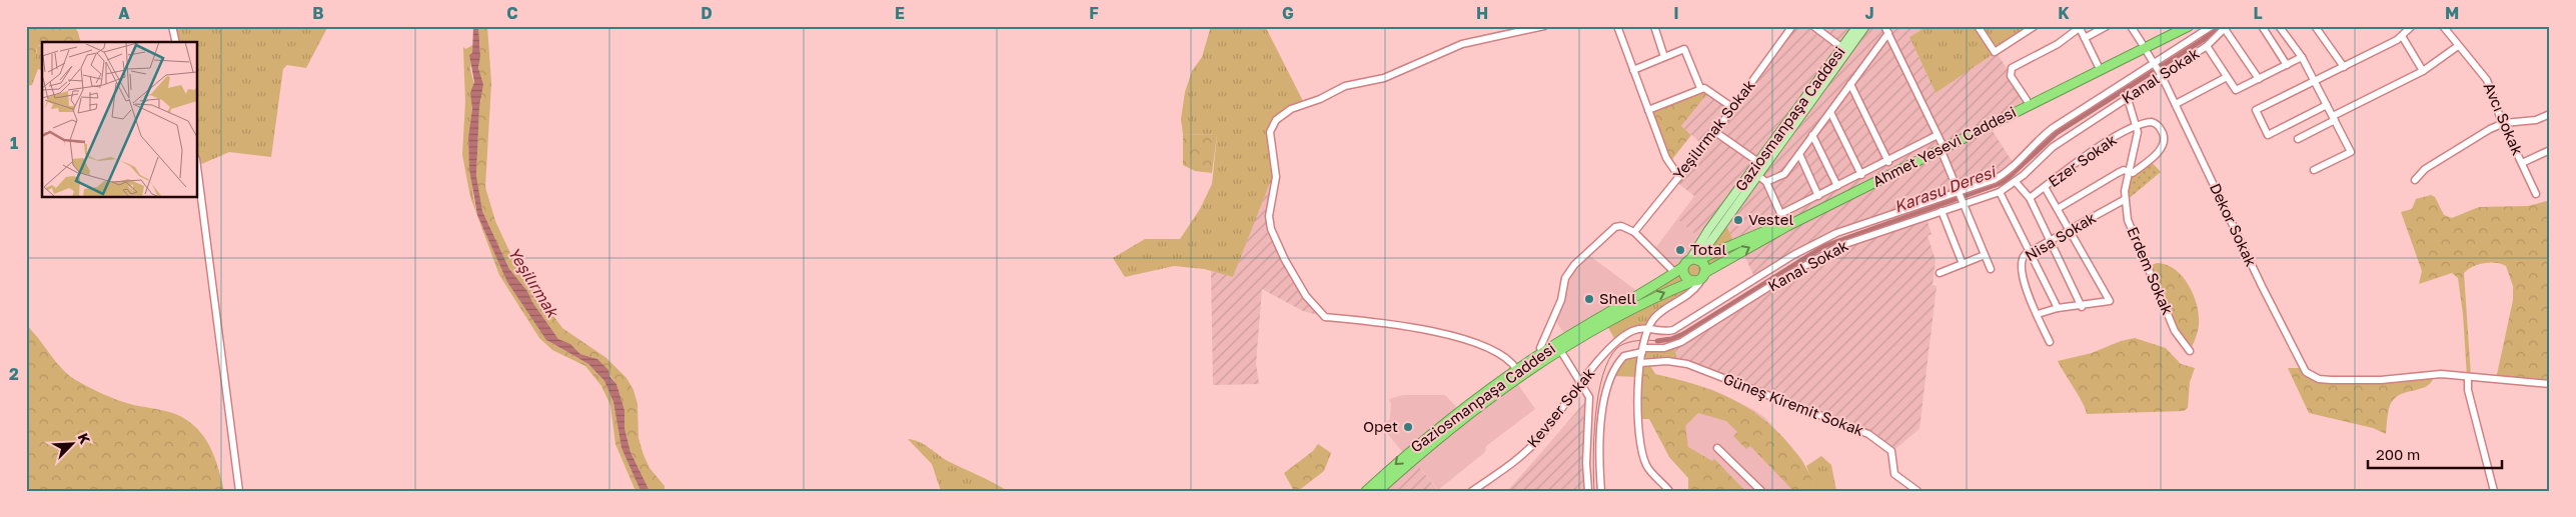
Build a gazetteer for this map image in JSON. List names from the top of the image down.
{
  "streets": {
    "highway": ["Gaziosmanpaşa Caddesi", "Ahmet Yesevi Caddesi"],
    "street": [
      "Kanal Sokak",
      "Avcı Sokak",
      "Yeşilırmak Sokak",
      "Ezer Sokak",
      "Dekor Sokak",
      "Nisa Sokak",
      "Erdem Sokak",
      "Güneş Kiremit Sokak",
      "Kevser Sokak"
    ]
  },
  "crossings": [
    ["Kanal Sokak", "Dekor Sokak"],
    ["Kanal Sokak", "Erdem Sokak"],
    ["Gaziosmanpaşa Caddesi", "Ahmet Yesevi Caddesi"],
    ["Ahmet Yesevi Caddesi", "Dekor Sokak"],
    ["Ezer Sokak", "Erdem Sokak"],
    ["Nisa Sokak", "Erdem Sokak"]
  ],
  "water": ["Karasu Deresi", "Yeşilırmak"],
  "places": [
    "Vestel",
    "Total",
    "Shell",
    "Opet"
  ],
  "scale_bar": "200 m",
  "north": "top right",
  "grid": {
    "columns": [
      "A",
      "B",
      "C",
      "D",
      "E",
      "F",
      "G",
      "H",
      "I",
      "J",
      "K",
      "L",
      "M"
    ],
    "rows": ["1", "2"]
  }
}
